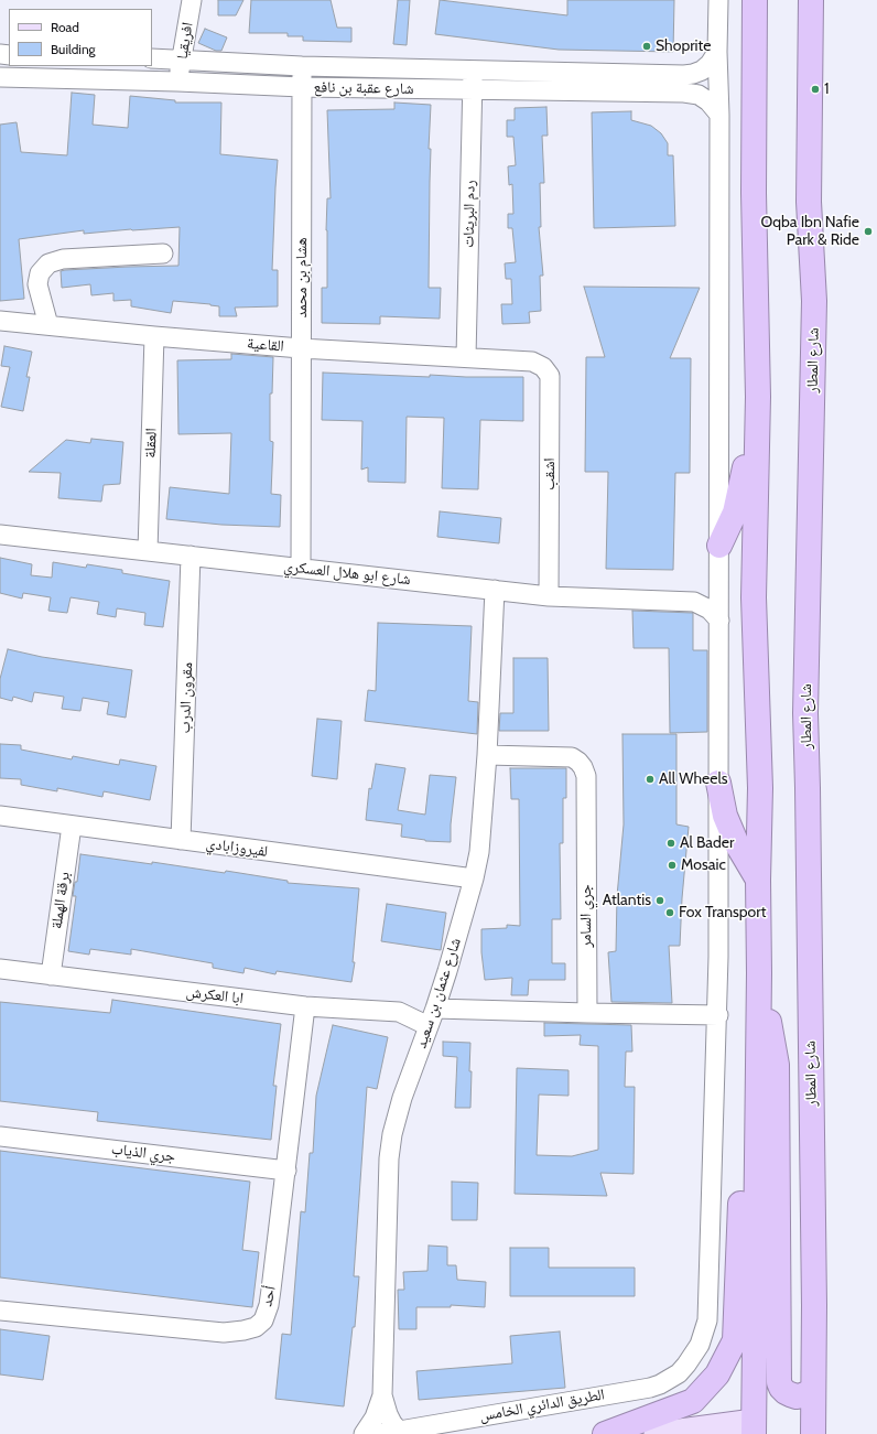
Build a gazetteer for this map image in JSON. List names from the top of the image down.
{
  "streets": {
    "highway": ["شارع المطار"],
    "street": [
      "افريقيا",
      "شارع عقبة بن نافع",
      "ردم البريثات",
      "هشام بن محمد",
      "القاعية",
      "العقلة",
      "اشقب",
      "شارع ابو هلال العسكري",
      "مقرون الدرب",
      "لفيروزابادي",
      "برقة الهملة",
      "جري السامر",
      "شارع عثمان بن سعيد",
      "ابا العكرش",
      "جري الذياب",
      "أحد",
      "الطريق الدائري الخامس"
    ]
  },
  "crossings": [
    ["افريقيا", "شارع عقبة بن نافع"],
    ["شارع عقبة بن نافع", "ردم البريثات"],
    ["شارع عقبة بن نافع", "هشام بن محمد"],
    ["ردم البريثات", "القاعية"],
    ["هشام بن محمد", "القاعية"],
    ["هشام بن محمد", "شارع ابو هلال العسكري"],
    ["القاعية", "العقلة"],
    ["القاعية", "اشقب"],
    ["العقلة", "شارع ابو هلال العسكري"],
    ["اشقب", "شارع ابو هلال العسكري"],
    ["شارع ابو هلال العسكري", "مقرون الدرب"],
    ["شارع ابو هلال العسكري", "شارع عثمان بن سعيد"],
    ["مقرون الدرب", "لفيروزابادي"],
    ["لفيروزابادي", "برقة الهملة"],
    ["لفيروزابادي", "شارع عثمان بن سعيد"],
    ["برقة الهملة", "ابا العكرش"],
    ["جري السامر", "شارع عثمان بن سعيد"],
    ["شارع عثمان بن سعيد", "ابا العكرش"],
    ["شارع عثمان بن سعيد", "الطريق الدائري الخامس"],
    ["ابا العكرش", "أحد"],
    ["جري الذياب", "أحد"]
  ],
  "places": [
    "Shoprite",
    "1",
    "Oqba Ibn Nafie Park & Ride",
    "All Wheels",
    "Al Bader",
    "Mosaic",
    "Atlantis",
    "Fox Transport"
  ],
  "legend": ["Road", "Building"]
}
